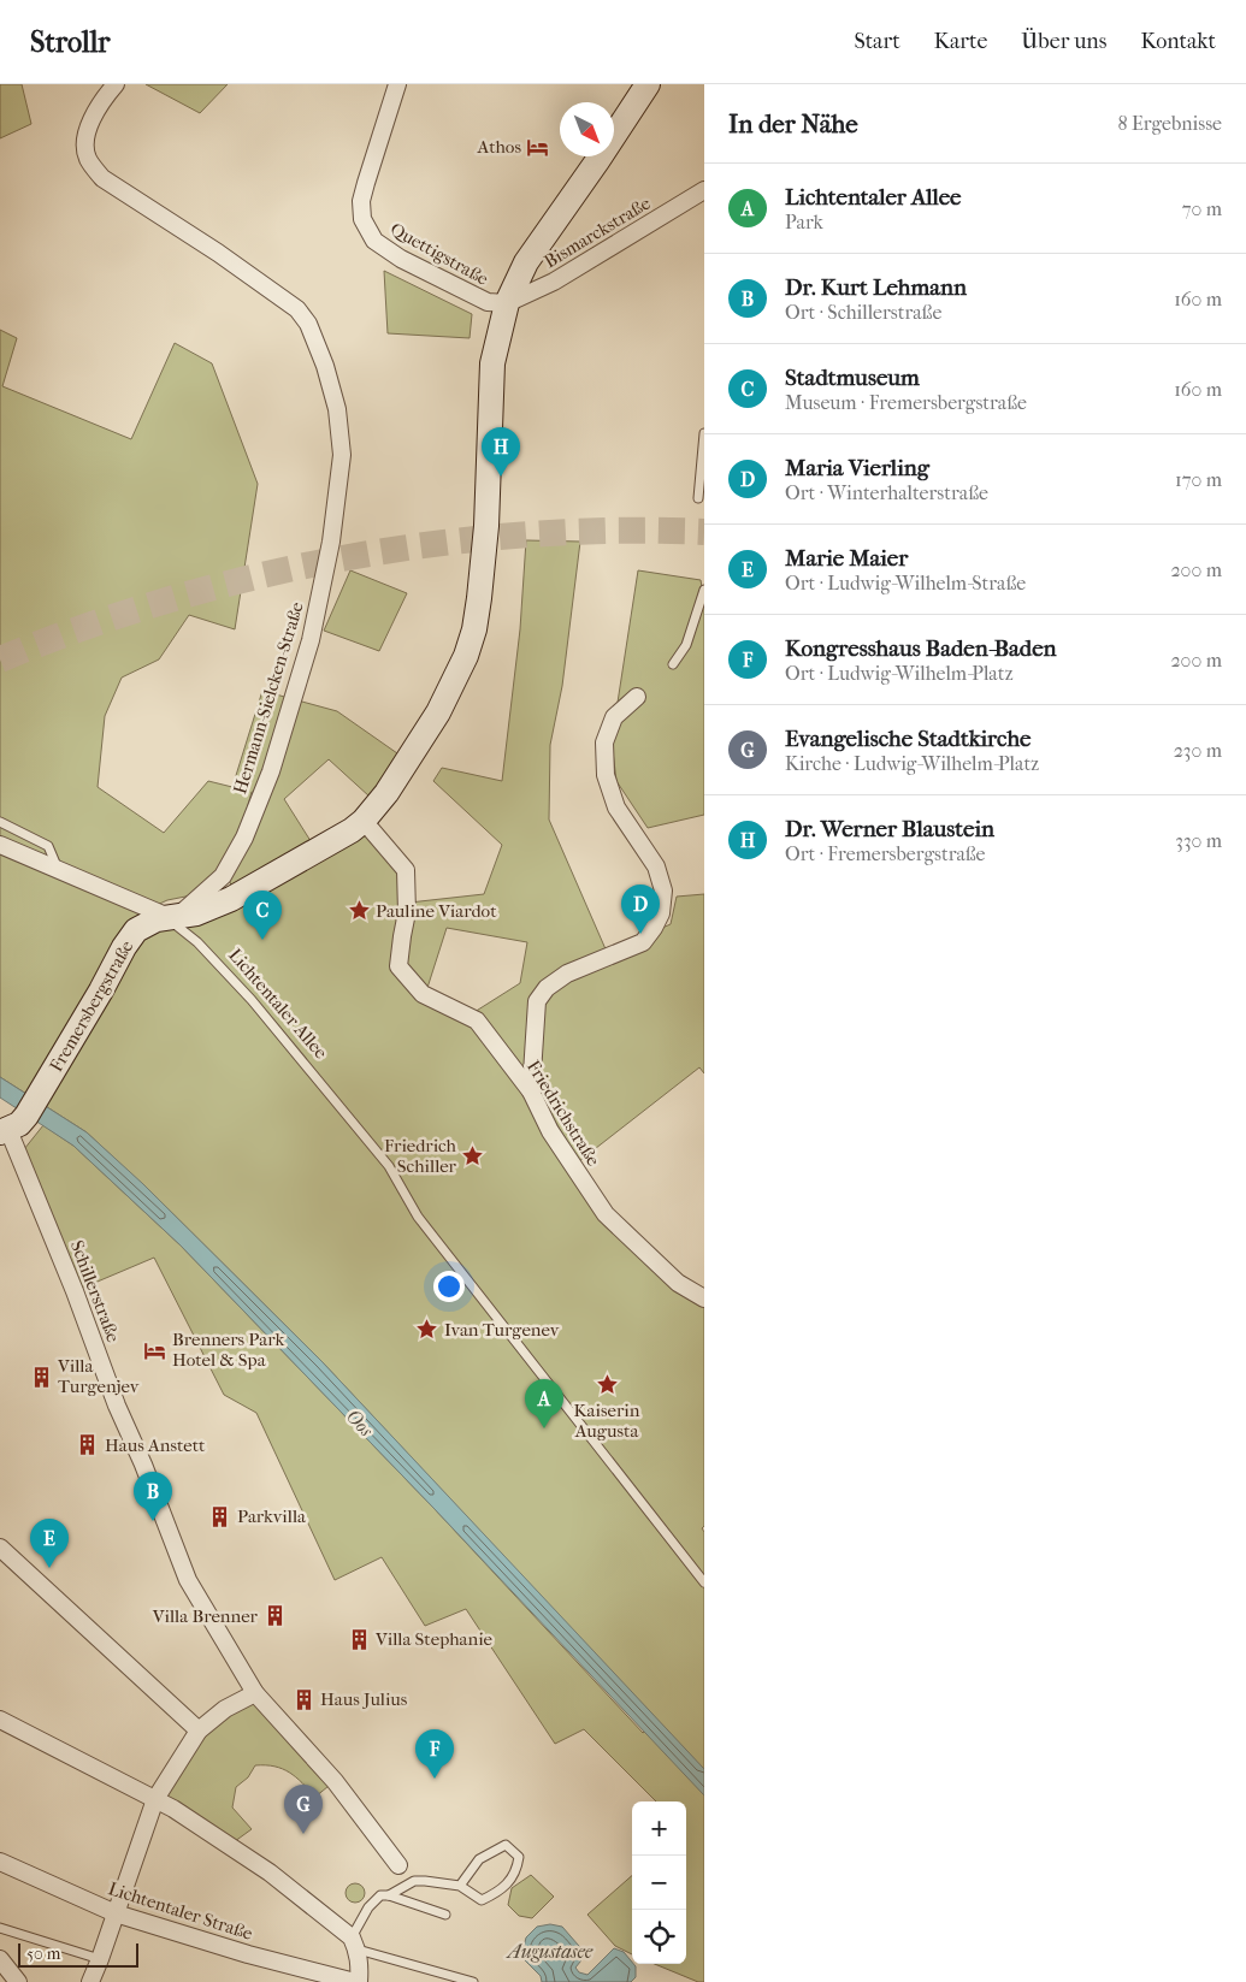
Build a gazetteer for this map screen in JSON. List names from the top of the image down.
{
  "streets": {
    "main road": ["Fremersbergstraße"],
    "street": [
      "Bismarckstraße",
      "Quettigstraße",
      "Hermann-Sielcken-Straße",
      "Lichtentaler Allee",
      "Friedrichstraße",
      "Schillerstraße",
      "Lichtentaler Straße"
    ]
  },
  "crossings": [
    ["Bismarckstraße", "Quettigstraße"],
    ["Bismarckstraße", "Fremersbergstraße"],
    ["Quettigstraße", "Fremersbergstraße"],
    ["Hermann-Sielcken-Straße", "Lichtentaler Allee"],
    ["Hermann-Sielcken-Straße", "Fremersbergstraße"],
    ["Lichtentaler Allee", "Fremersbergstraße"],
    ["Fremersbergstraße", "Friedrichstraße"],
    ["Fremersbergstraße", "Schillerstraße"]
  ],
  "water": ["Oos", "Augustasee"],
  "places": {
    "hotel": ["Athos", "Brenners Park Hotel & Spa"],
    "place": [
      "Pauline Viardot",
      "Friedrich Schiller",
      "Ivan Turgenev",
      "Kaiserin Augusta"
    ],
    "building": [
      "Villa Turgenjev",
      "Haus Anstett",
      "Parkvilla",
      "Villa Brenner",
      "Villa Stephanie",
      "Haus Julius"
    ]
  },
  "scale_bar": "50 m",
  "north": "bottom right",
  "page": {
    "header": "Strollr",
    "nav": [
      "Start",
      "Karte",
      "Über uns",
      "Kontakt"
    ],
    "heading": ["In der Nähe", "8 Ergebnisse"],
    "list": [
      {
        "mark": "A",
        "name": "Lichtentaler Allee",
        "note": "Park",
        "value": "70 m"
      },
      {
        "mark": "B",
        "name": "Dr. Kurt Lehmann",
        "note": "Ort · Schillerstraße",
        "value": "160 m"
      },
      {
        "mark": "C",
        "name": "Stadtmuseum",
        "note": "Museum · Fremersbergstraße",
        "value": "160 m"
      },
      {
        "mark": "D",
        "name": "Maria Vierling",
        "note": "Ort · Winterhalterstraße",
        "value": "170 m"
      },
      {
        "mark": "E",
        "name": "Marie Maier",
        "note": "Ort · Ludwig-Wilhelm-Straße",
        "value": "200 m"
      },
      {
        "mark": "F",
        "name": "Kongresshaus Baden-Baden",
        "note": "Ort · Ludwig-Wilhelm-Platz",
        "value": "200 m"
      },
      {
        "mark": "G",
        "name": "Evangelische Stadtkirche",
        "note": "Kirche · Ludwig-Wilhelm-Platz",
        "value": "230 m"
      },
      {
        "mark": "H",
        "name": "Dr. Werner Blaustein",
        "note": "Ort · Fremersbergstraße",
        "value": "330 m"
      }
    ],
    "pins": [
      "H",
      "D",
      "C",
      "A",
      "B",
      "E",
      "F",
      "G"
    ],
    "map_buttons": ["+", "−"],
    "scale": "50 m"
  }
}
